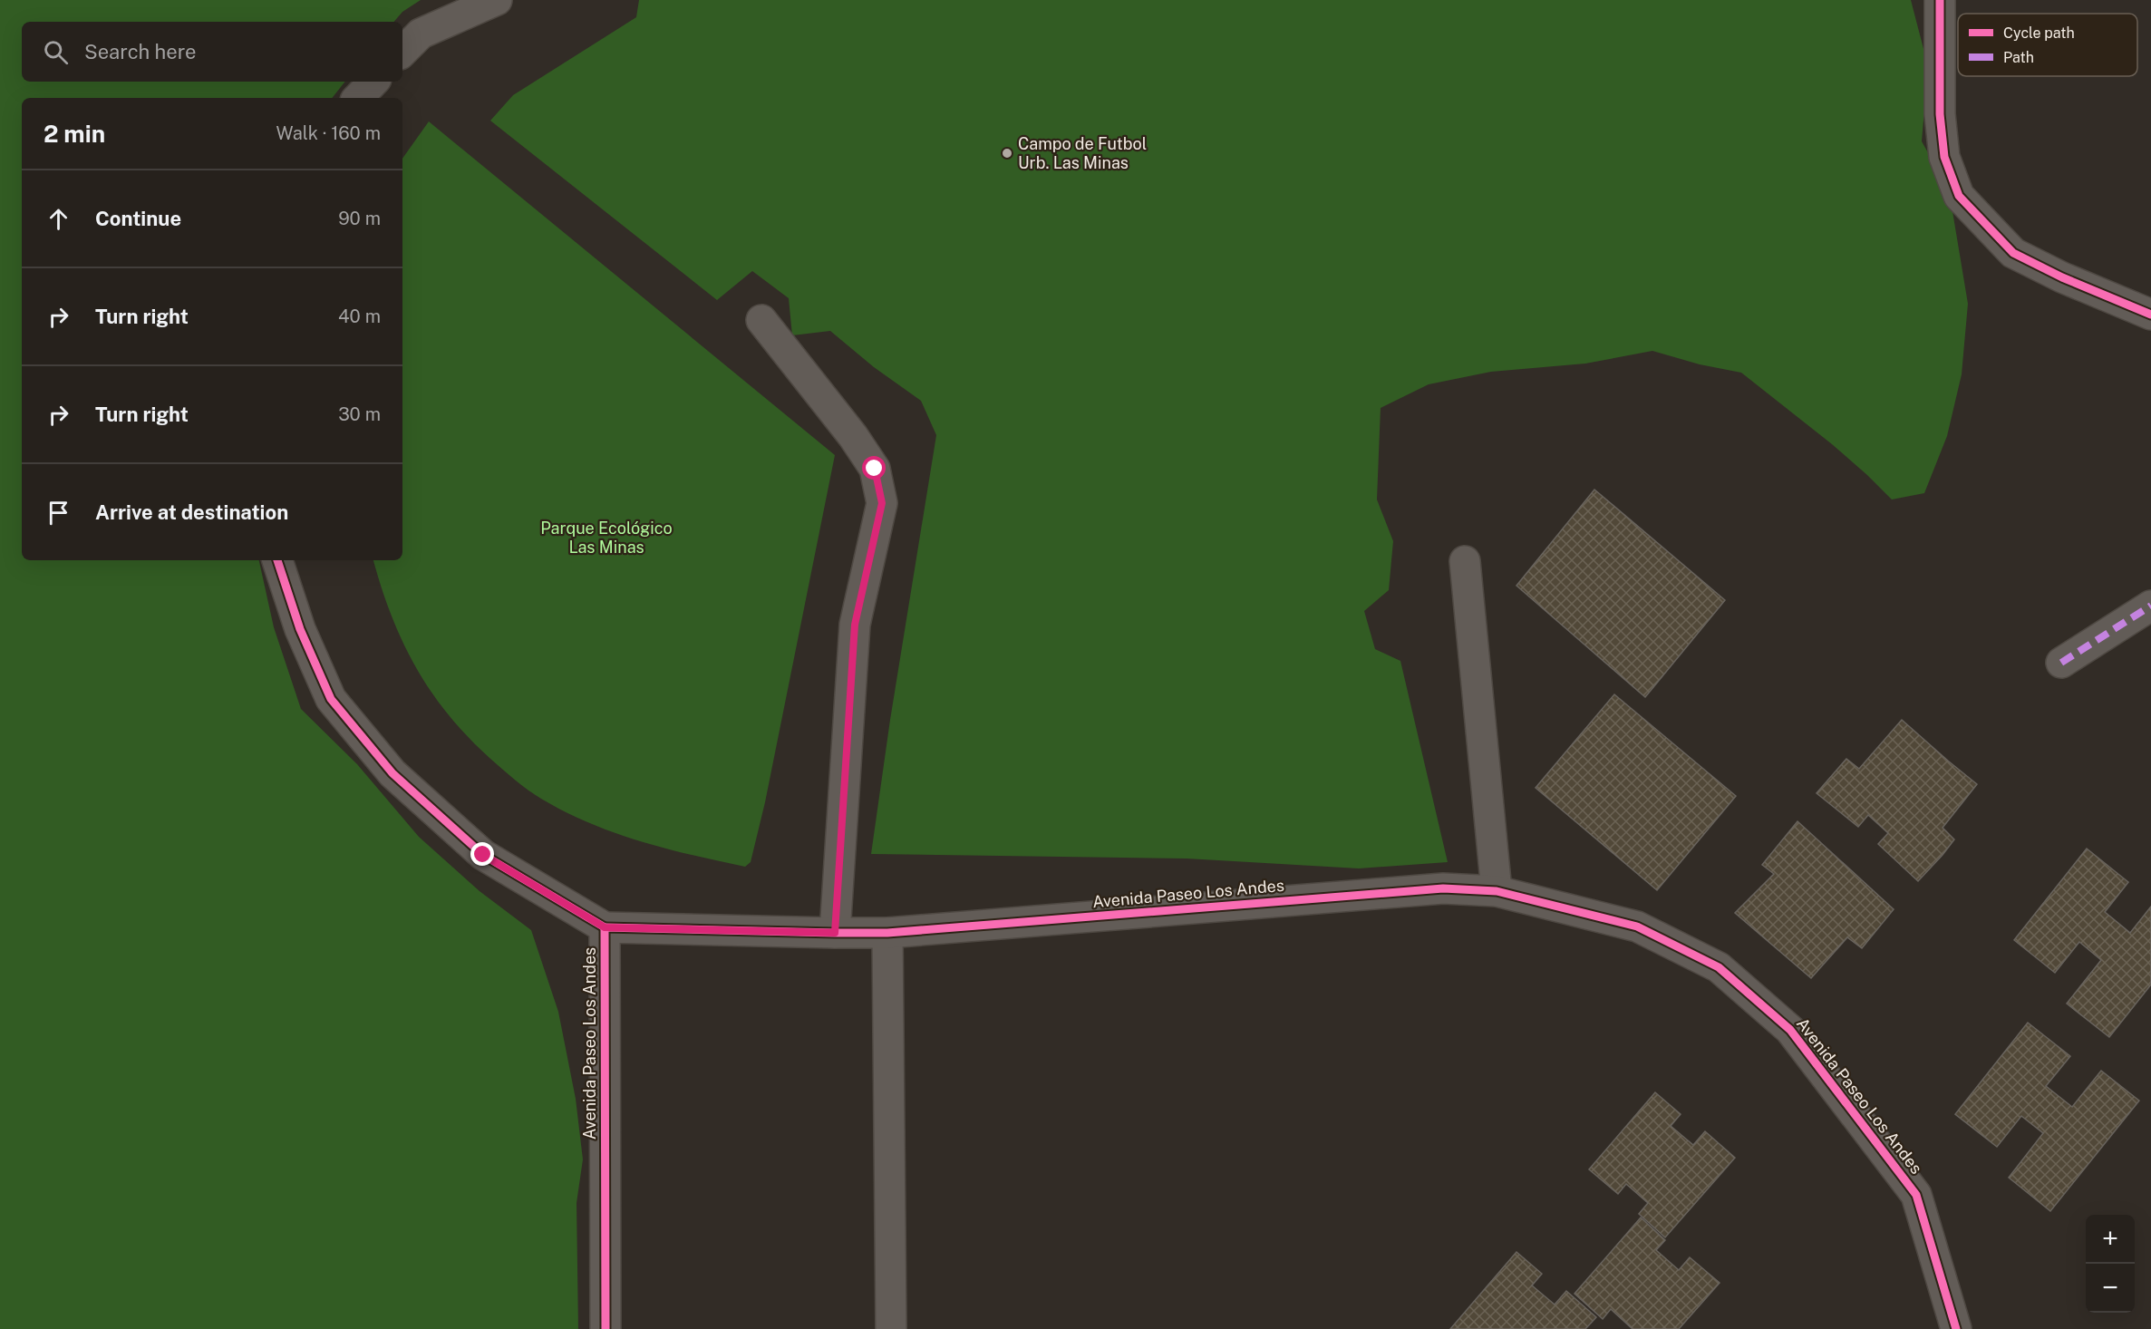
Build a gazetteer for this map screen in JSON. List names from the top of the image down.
{
  "streets": {
    "street": ["Avenida Paseo Los Andes"]
  },
  "parks": ["Parque Ecológico Las Minas"],
  "places": ["Campo de Futbol Urb. Las Minas"],
  "legend": ["Cycle path", "Path"],
  "page": {
    "search": "Search here",
    "heading": ["2 min", "Walk · 160 m"],
    "list": [
      ["Continue", "90 m"],
      ["Turn right", "40 m"],
      ["Turn right", "30 m"],
      "Arrive at destination"
    ],
    "map_buttons": ["+", "−"]
  }
}
